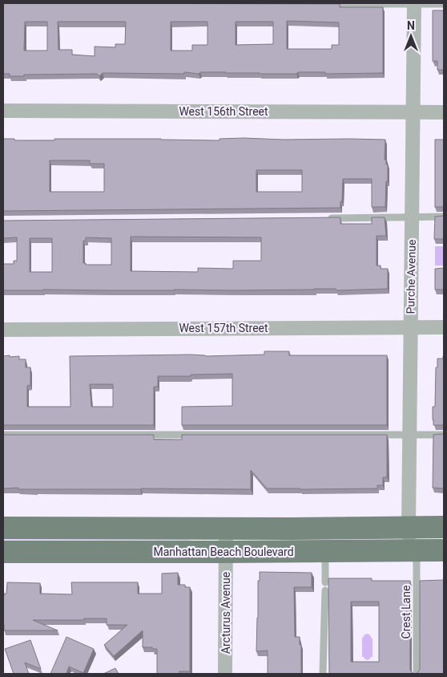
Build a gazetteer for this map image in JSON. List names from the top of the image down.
{
  "streets": {
    "main road": ["Manhattan Beach Boulevard"],
    "street": [
      "West 156th Street",
      "Purche Avenue",
      "West 157th Street",
      "Arcturus Avenue"
    ],
    "lane": ["Crest Lane"]
  },
  "crossings": [
    ["West 156th Street", "Purche Avenue"],
    ["Purche Avenue", "West 157th Street"],
    ["Purche Avenue", "Manhattan Beach Boulevard"],
    ["Purche Avenue", "Crest Lane"],
    ["Manhattan Beach Boulevard", "Crest Lane"],
    ["Manhattan Beach Boulevard", "Arcturus Avenue"]
  ],
  "north": "top"
}
